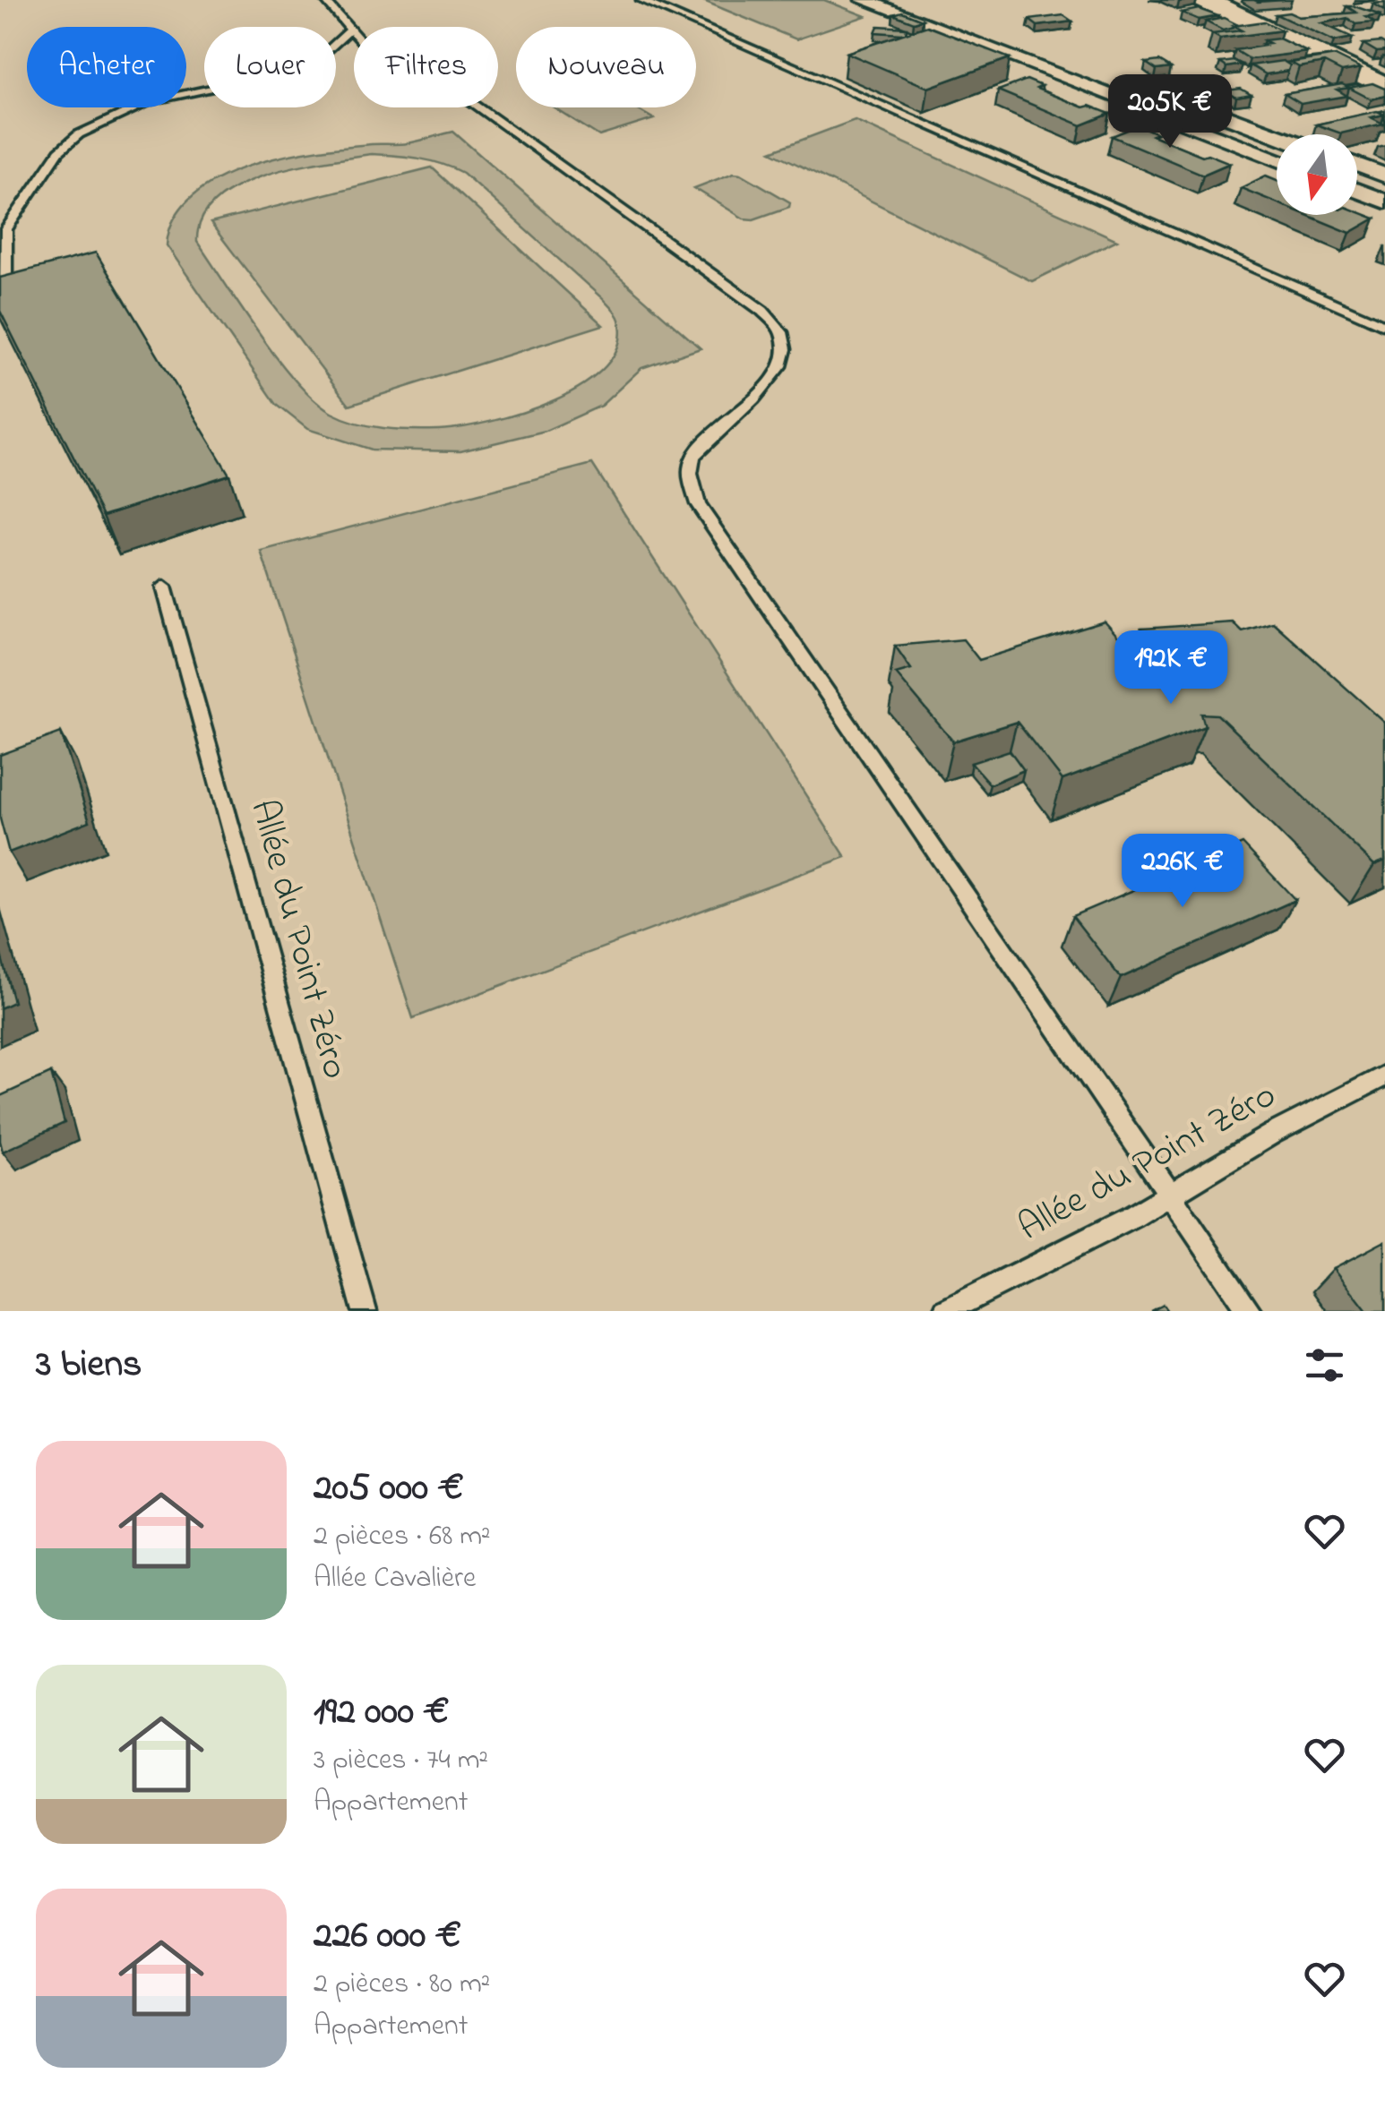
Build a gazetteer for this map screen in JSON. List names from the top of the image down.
{
  "streets": {
    "lane": ["Allée du Point Zéro"]
  },
  "north": "bottom",
  "page": {
    "chip": [
      "Acheter",
      "Louer",
      "Filtres",
      "Nouveau"
    ],
    "price": ["205K €", "192K €", "226K €"],
    "heading": "3 biens",
    "list": [
      {
        "name": "205 000 €",
        "note": "2 pièces · 68 m² · Allée Cavalière"
      },
      {
        "name": "192 000 €",
        "note": "3 pièces · 74 m² · Appartement"
      },
      {
        "name": "226 000 €",
        "note": "2 pièces · 80 m² · Appartement"
      }
    ]
  }
}
